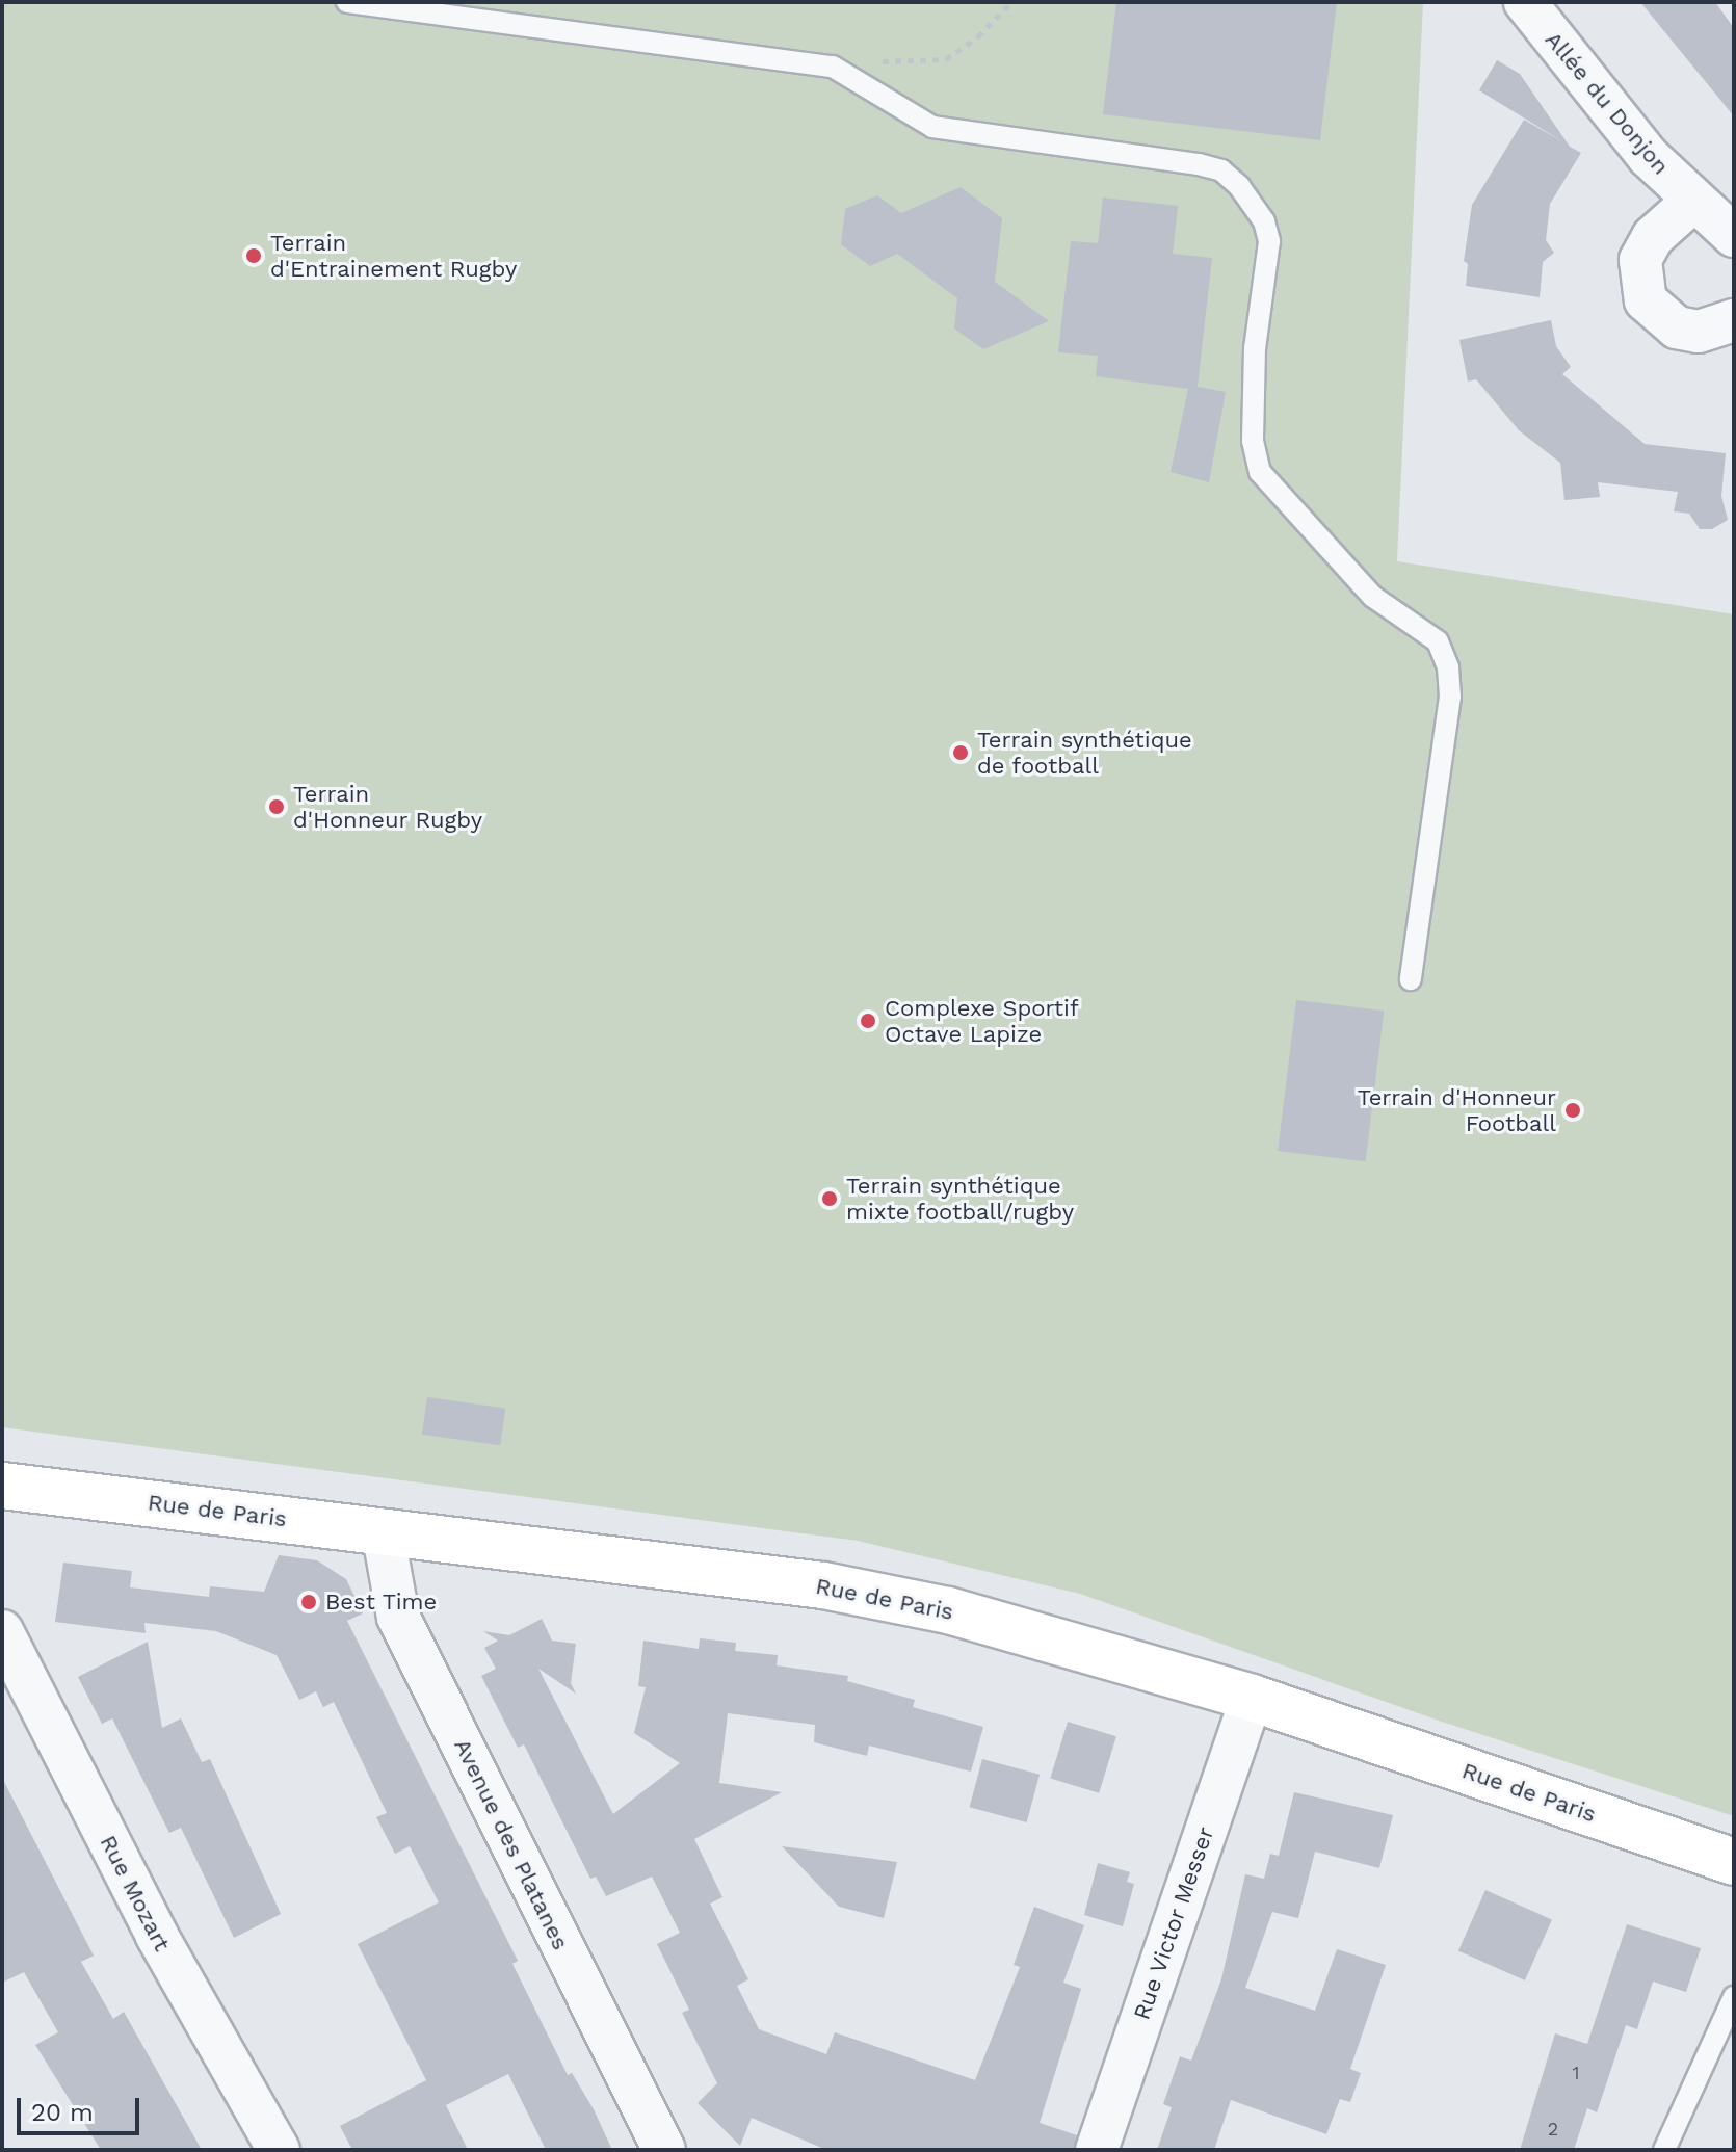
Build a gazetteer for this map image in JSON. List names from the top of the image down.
{
  "streets": {
    "main road": ["Rue de Paris"],
    "street": [
      "Allée du Donjon",
      "Avenue des Platanes",
      "Rue Mozart",
      "Rue Victor Messer"
    ]
  },
  "crossings": [
    ["Rue de Paris", "Avenue des Platanes"],
    ["Rue de Paris", "Rue Victor Messer"]
  ],
  "places": [
    "Terrain d'Entrainement Rugby",
    "Terrain synthétique de football",
    "Terrain d'Honneur Rugby",
    "Complexe Sportif Octave Lapize",
    "Terrain d'Honneur Football",
    "Terrain synthétique mixte football/rugby",
    "Best Time"
  ],
  "house_numbers": ["1", "2"],
  "scale_bar": "20 m"
}
